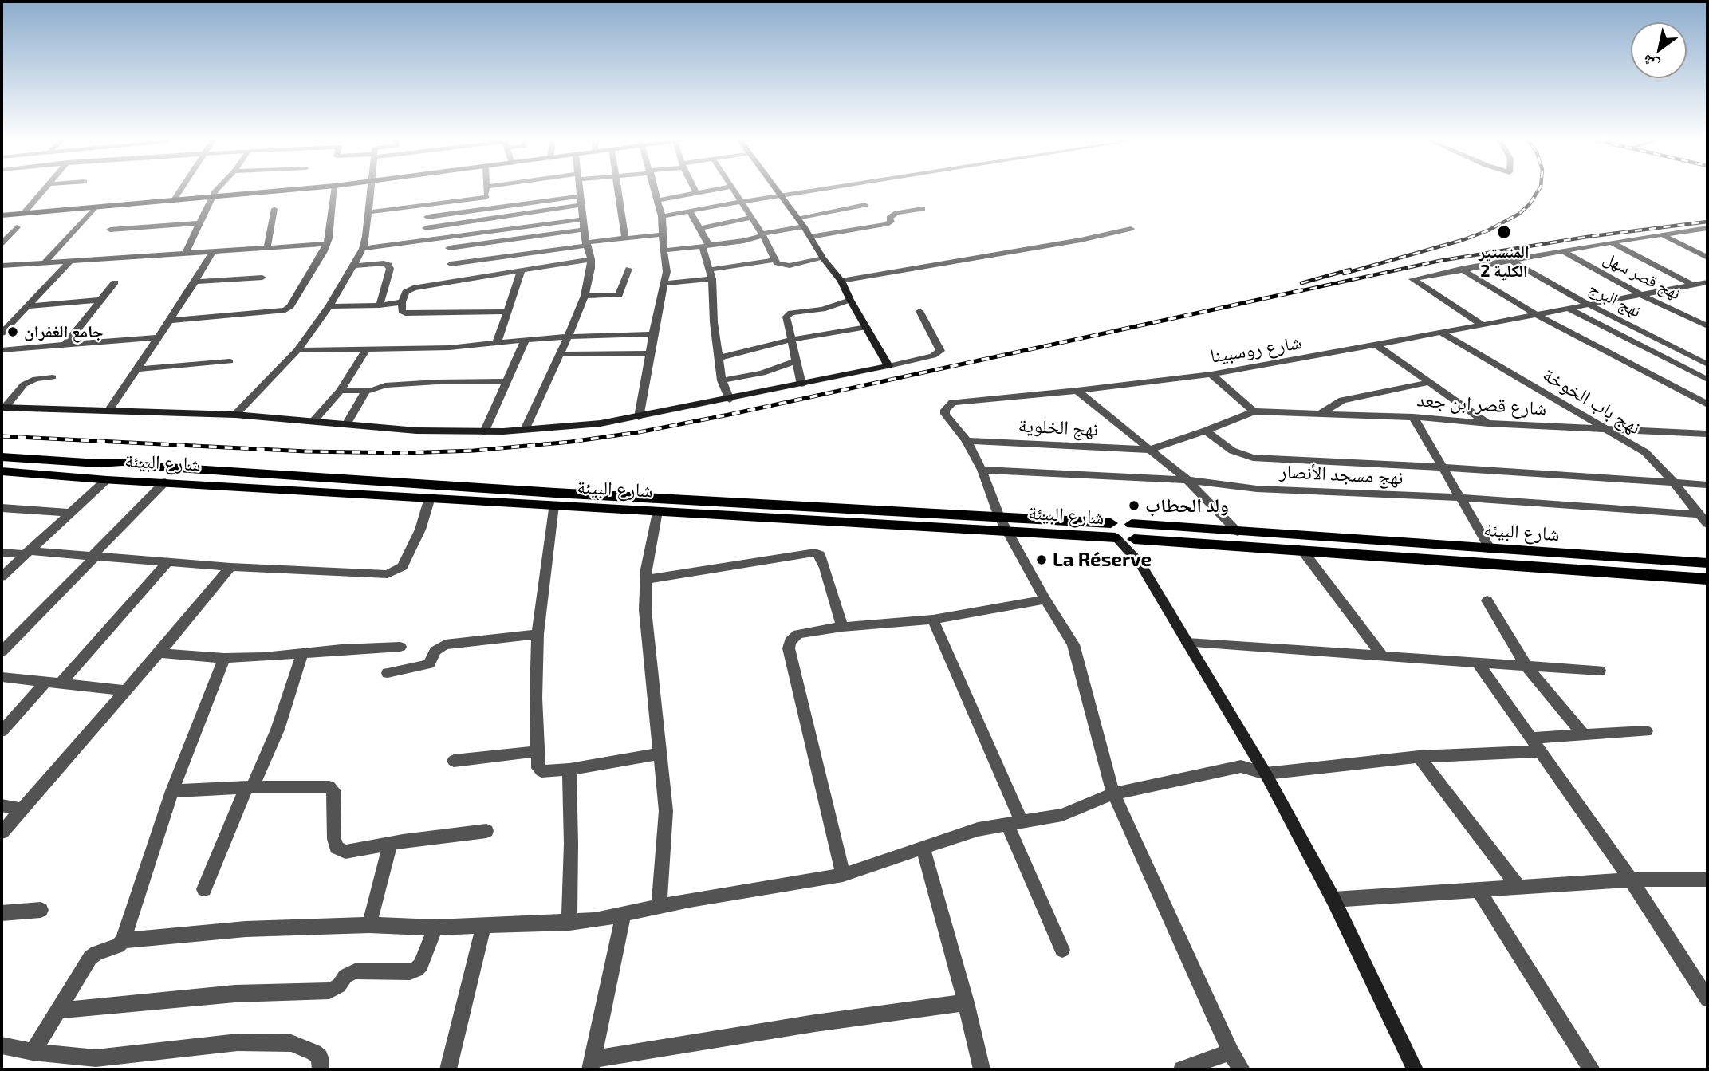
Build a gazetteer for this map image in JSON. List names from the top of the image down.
{
  "streets": {
    "main road": ["شارع البيئة"],
    "street": [
      "نهج قصر سهل",
      "نهج البرج",
      "شارع روسبينا",
      "نهج باب الخوخة",
      "شارع قصر ابن جعد",
      "نهج الخلوية",
      "نهج مسجد الأنصار"
    ]
  },
  "crossings": [
    ["نهج قصر سهل", "شارع روسبينا"],
    ["نهج البرج", "شارع روسبينا"],
    ["شارع روسبينا", "نهج باب الخوخة"],
    ["شارع روسبينا", "نهج الخلوية"],
    ["شارع روسبينا", "شارع البيئة"],
    ["شارع روسبينا", "نهج مسجد الأنصار"],
    ["نهج باب الخوخة", "شارع قصر ابن جعد"],
    ["نهج باب الخوخة", "نهج مسجد الأنصار"]
  ],
  "places": [
    "المنستير الكلية 2",
    "جامع الغفران",
    "ولد الحطاب",
    "La Réserve"
  ],
  "north": "bottom left"
}
